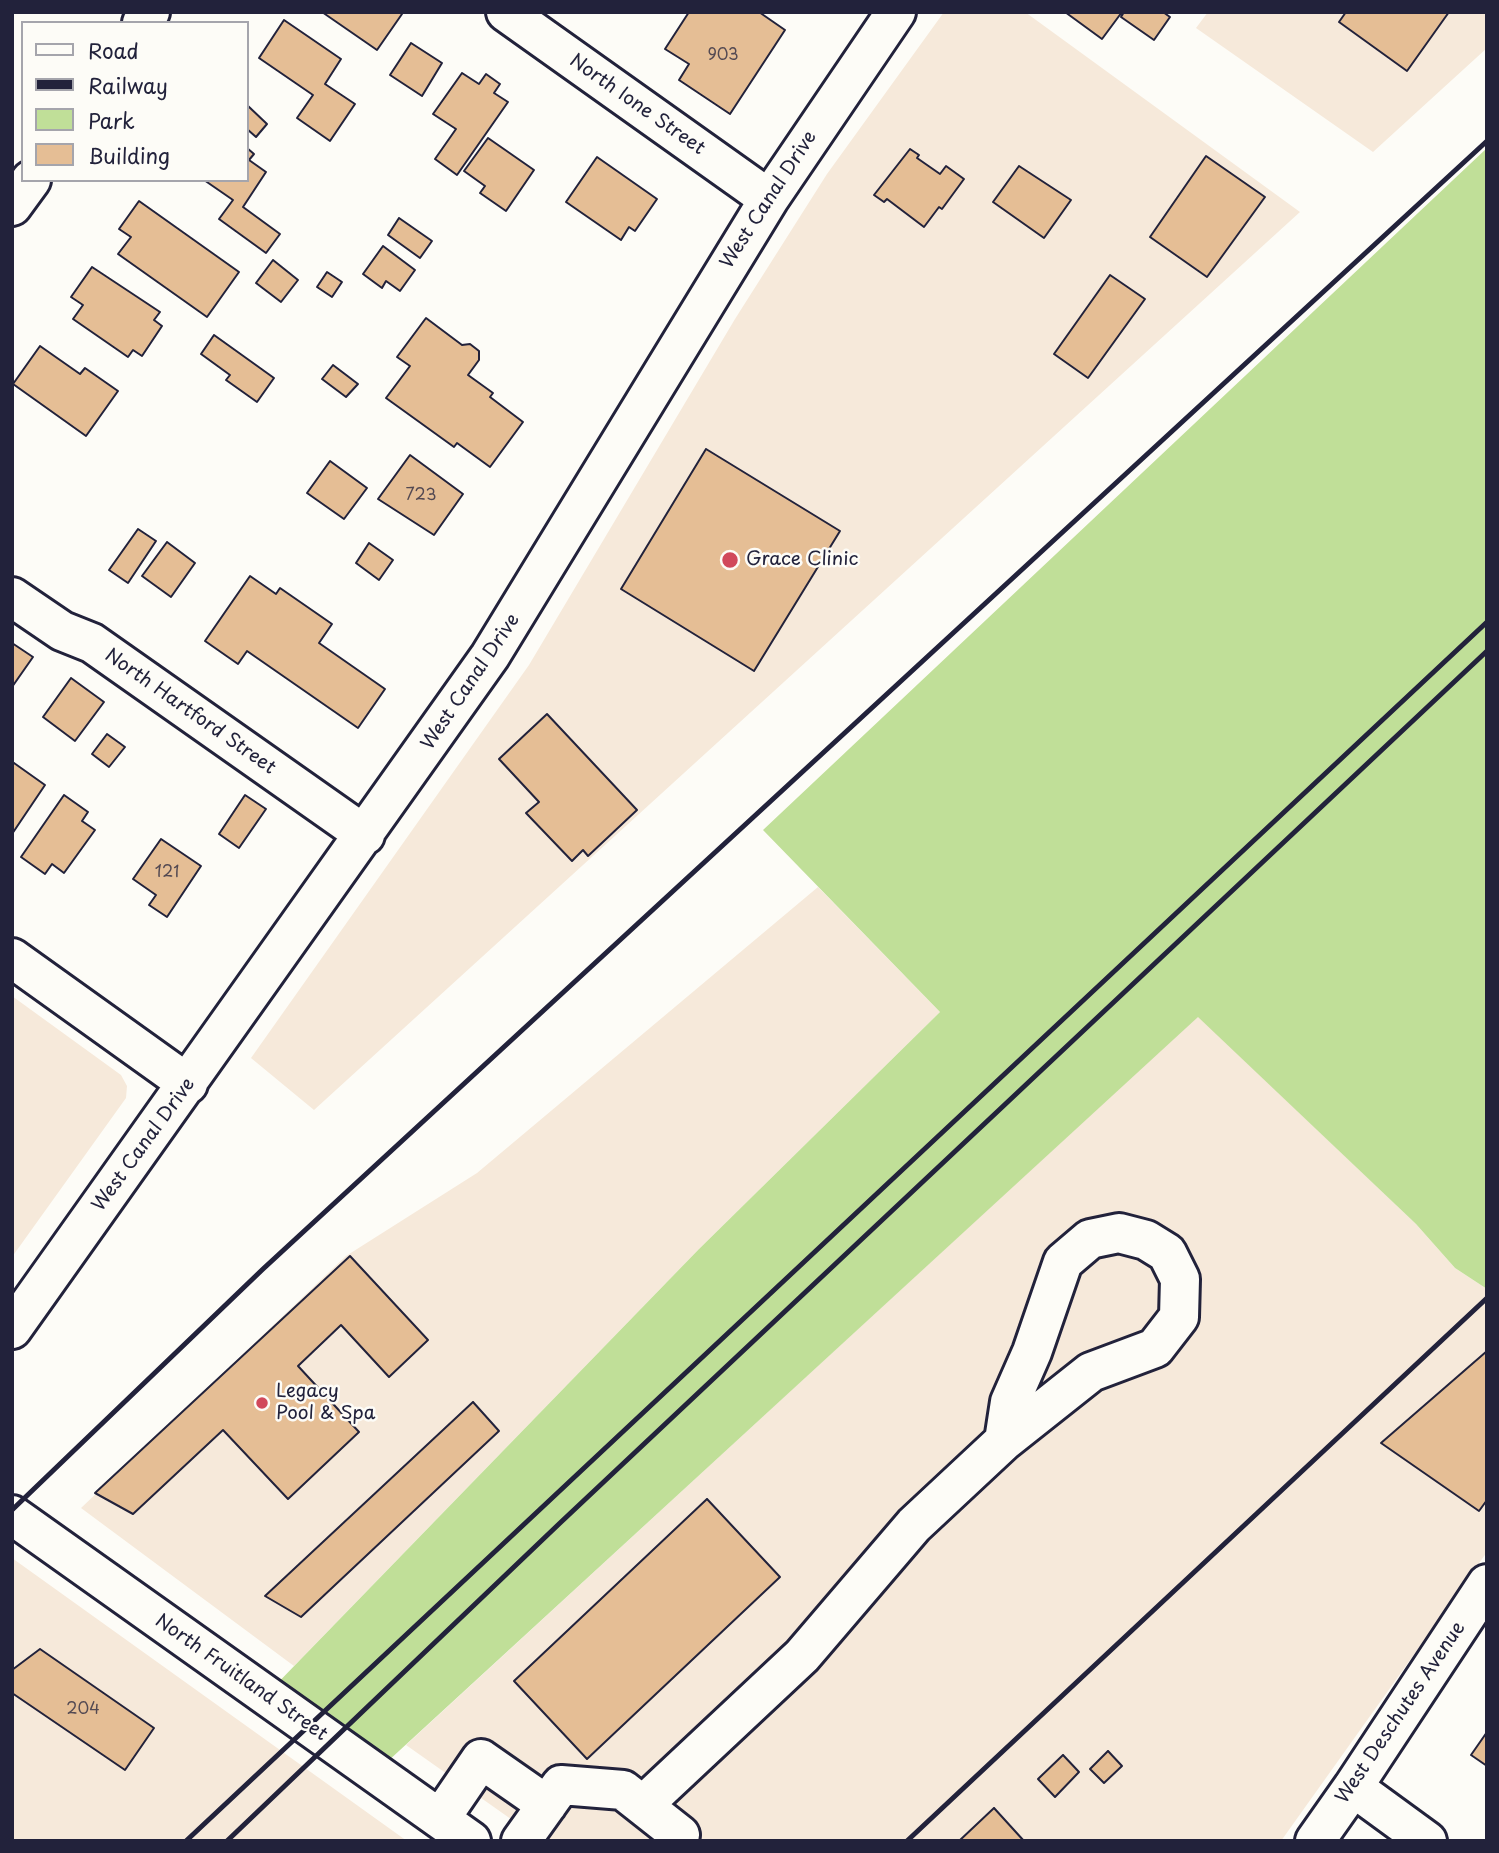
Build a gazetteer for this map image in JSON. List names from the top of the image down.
{
  "streets": {
    "street": [
      "North Ione Street",
      "West Canal Drive",
      "North Hartford Street",
      "North Fruitland Street",
      "West Deschutes Avenue"
    ]
  },
  "crossings": [
    ["North Ione Street", "West Canal Drive"],
    ["West Canal Drive", "North Hartford Street"]
  ],
  "places": ["Grace Clinic", "Legacy Pool & Spa"],
  "house_numbers": [
    "903",
    "723",
    "121",
    "204"
  ],
  "legend": [
    "Road",
    "Railway",
    "Park",
    "Building"
  ]
}
